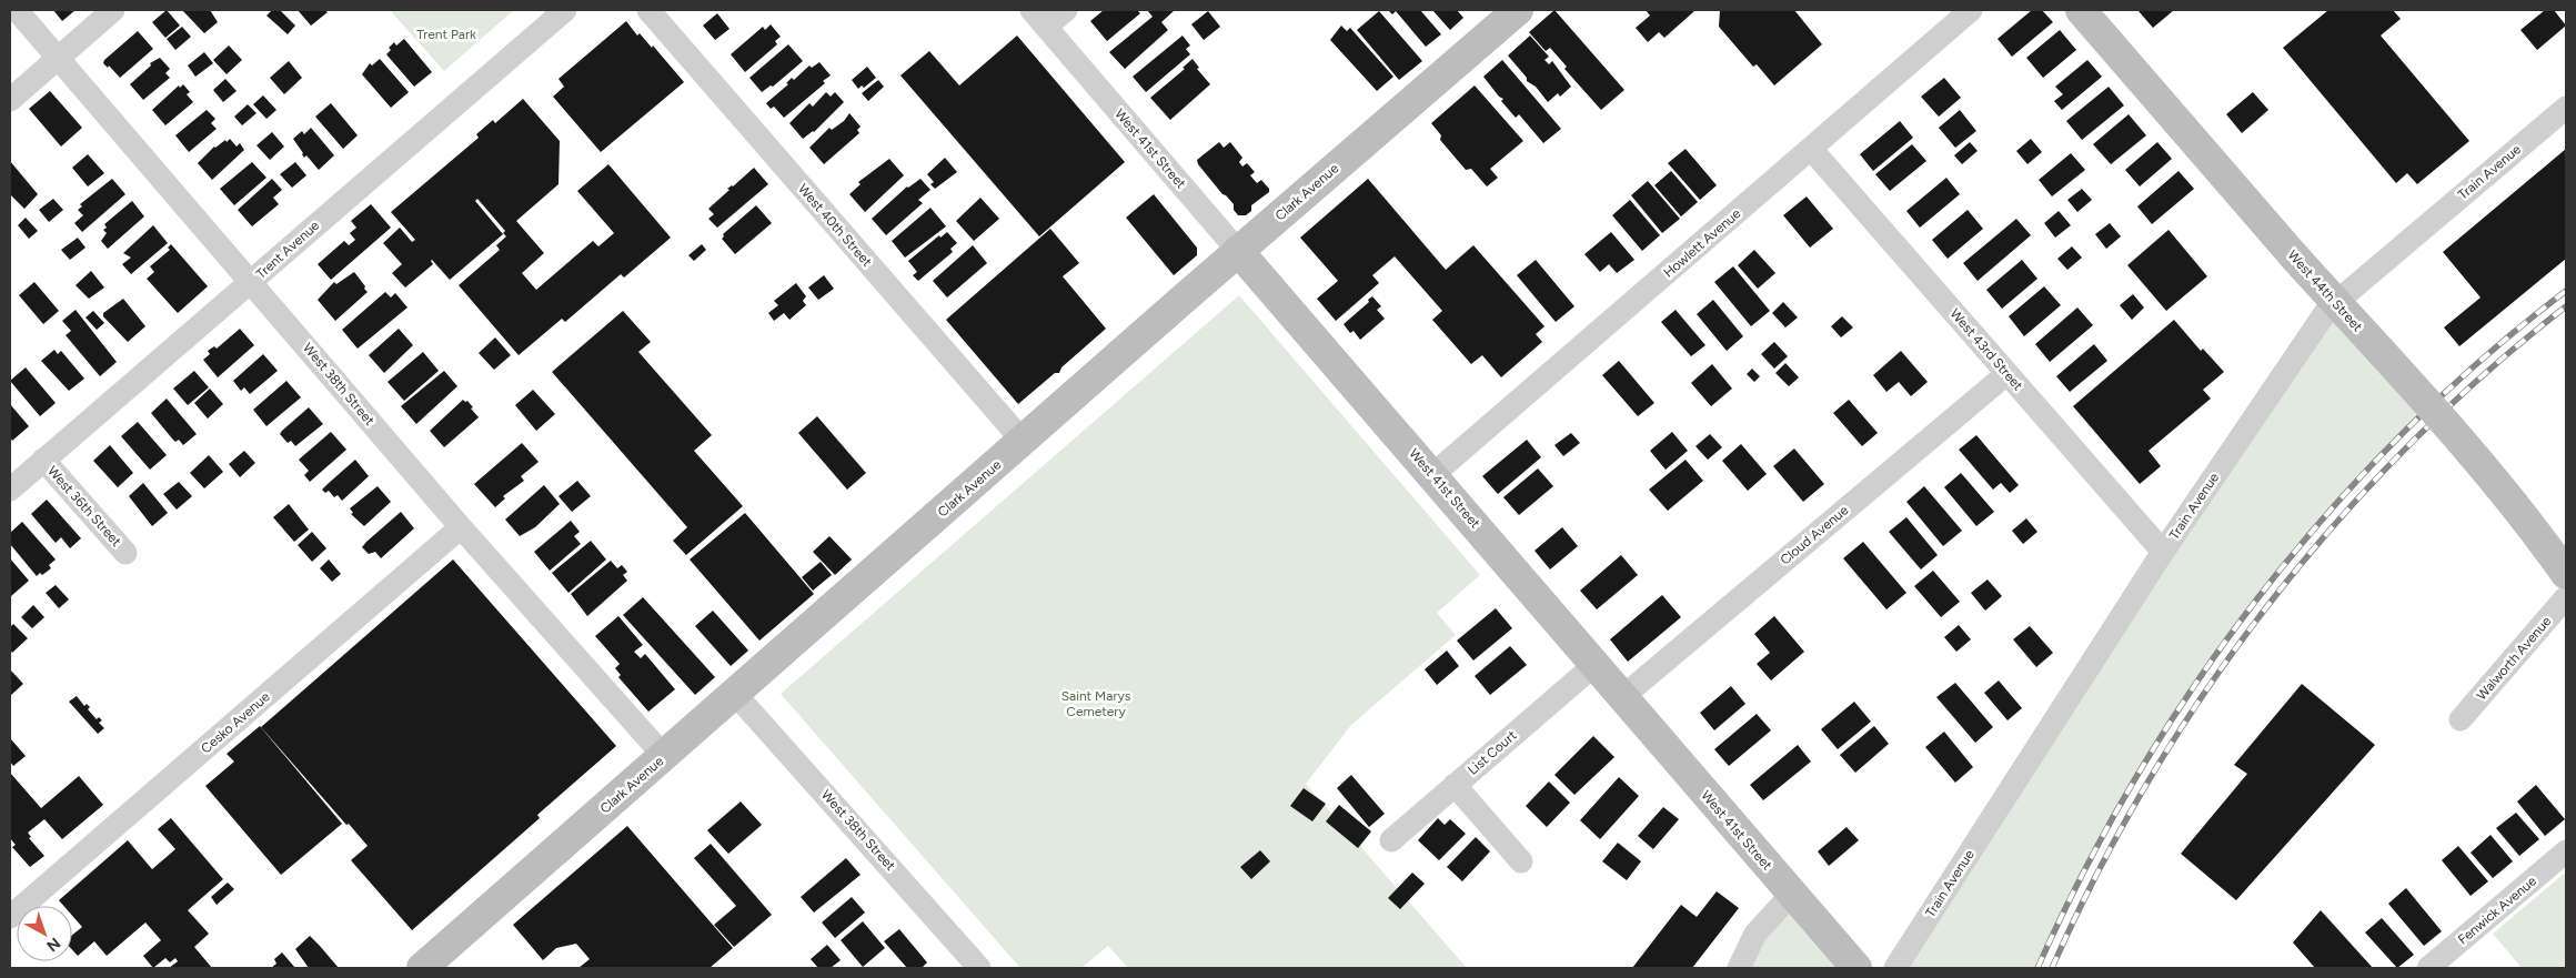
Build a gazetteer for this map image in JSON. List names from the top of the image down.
{
  "streets": {
    "street": [
      "West 41st Street",
      "Train Avenue",
      "Clark Avenue",
      "West 40th Street",
      "Howlett Avenue",
      "Trent Avenue",
      "West 44th Street",
      "West 43rd Street",
      "West 38th Street",
      "West 36th Street",
      "Cloud Avenue",
      "Walworth Avenue",
      "Cesko Avenue",
      "List Court",
      "Fenwick Avenue"
    ]
  },
  "crossings": [
    ["West 41st Street", "Clark Avenue"],
    ["West 41st Street", "Howlett Avenue"],
    ["West 41st Street", "Cloud Avenue"],
    ["West 41st Street", "List Court"],
    ["Train Avenue", "West 43rd Street"],
    ["Clark Avenue", "West 40th Street"],
    ["Clark Avenue", "West 38th Street"],
    ["Howlett Avenue", "West 43rd Street"],
    ["Trent Avenue", "West 38th Street"],
    ["Trent Avenue", "West 36th Street"],
    ["West 43rd Street", "Cloud Avenue"],
    ["West 38th Street", "Cesko Avenue"]
  ],
  "parks": ["Trent Park", "Saint Marys Cemetery"],
  "north": "bottom right"
}
